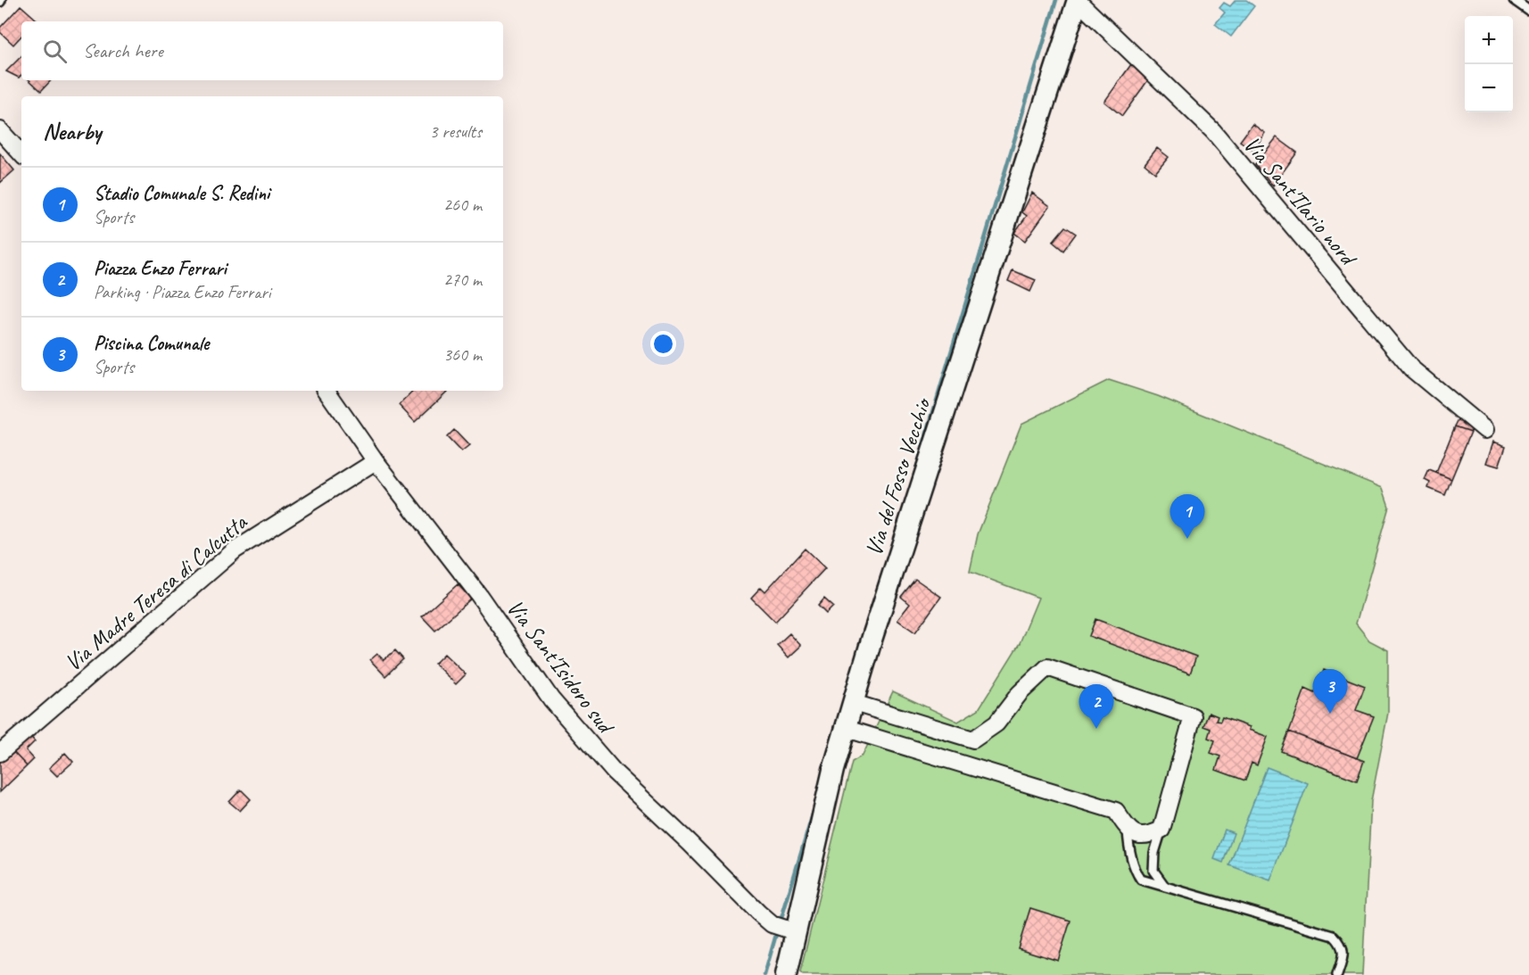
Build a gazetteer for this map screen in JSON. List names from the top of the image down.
{
  "streets": {
    "street": [
      "Via Sant'Ilario nord",
      "Via del Fosso Vecchio",
      "Via Madre Teresa di Calcutta",
      "Via Sant'Isidoro sud"
    ]
  },
  "crossings": [
    ["Via Sant'Ilario nord", "Via del Fosso Vecchio"],
    ["Via del Fosso Vecchio", "Via Sant'Isidoro sud"],
    ["Via Madre Teresa di Calcutta", "Via Sant'Isidoro sud"]
  ],
  "page": {
    "map_buttons": ["+", "−"],
    "search": "Search here",
    "heading": ["Nearby", "3 results"],
    "list": [
      {
        "mark": "1",
        "name": "Stadio Comunale S. Redini",
        "note": "Sports",
        "value": "260 m"
      },
      {
        "mark": "2",
        "name": "Piazza Enzo Ferrari",
        "note": "Parking · Piazza Enzo Ferrari",
        "value": "270 m"
      },
      {
        "mark": "3",
        "name": "Piscina Comunale",
        "note": "Sports",
        "value": "360 m"
      }
    ],
    "pins": ["1", "3", "2"]
  }
}
